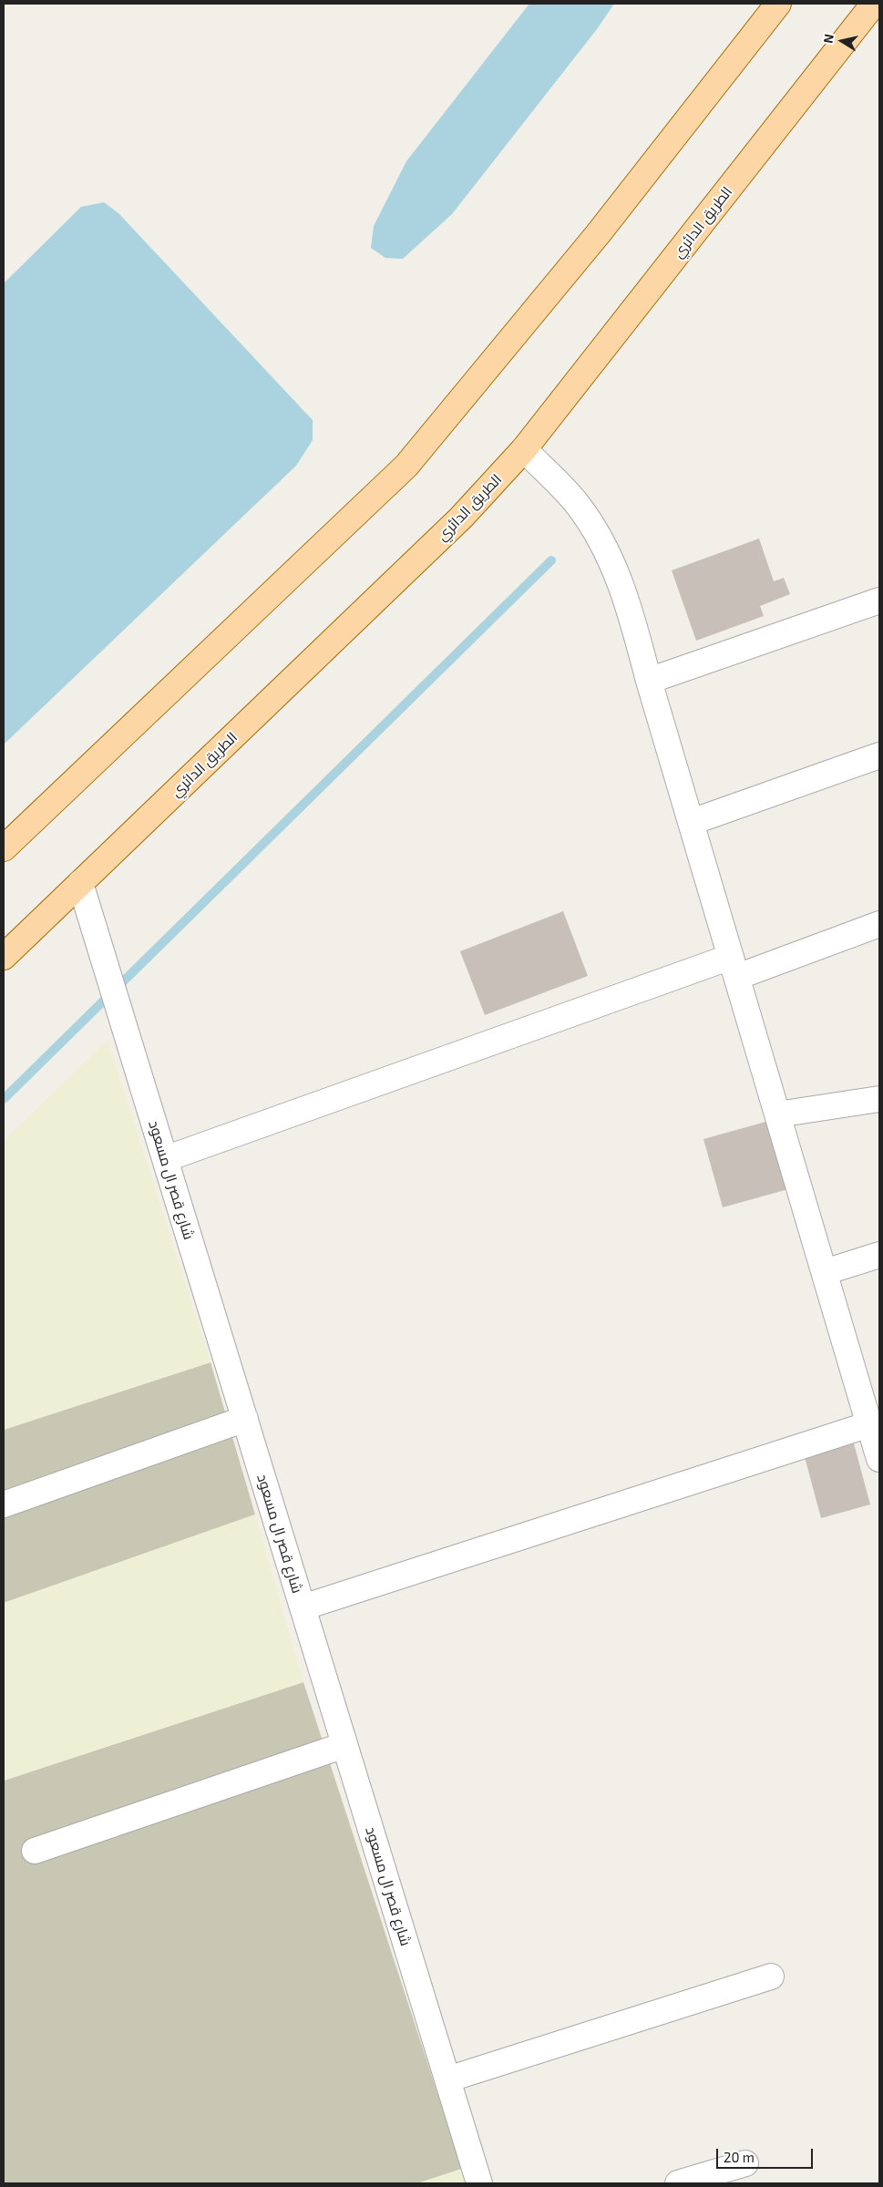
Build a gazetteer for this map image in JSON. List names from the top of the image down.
{
  "streets": {
    "main road": ["الطريق الدائري"],
    "street": ["شارع قصر ال مسعود"]
  },
  "crossings": [
    ["الطريق الدائري", "شارع قصر ال مسعود"]
  ],
  "scale_bar": "20 m",
  "north": "left"
}
